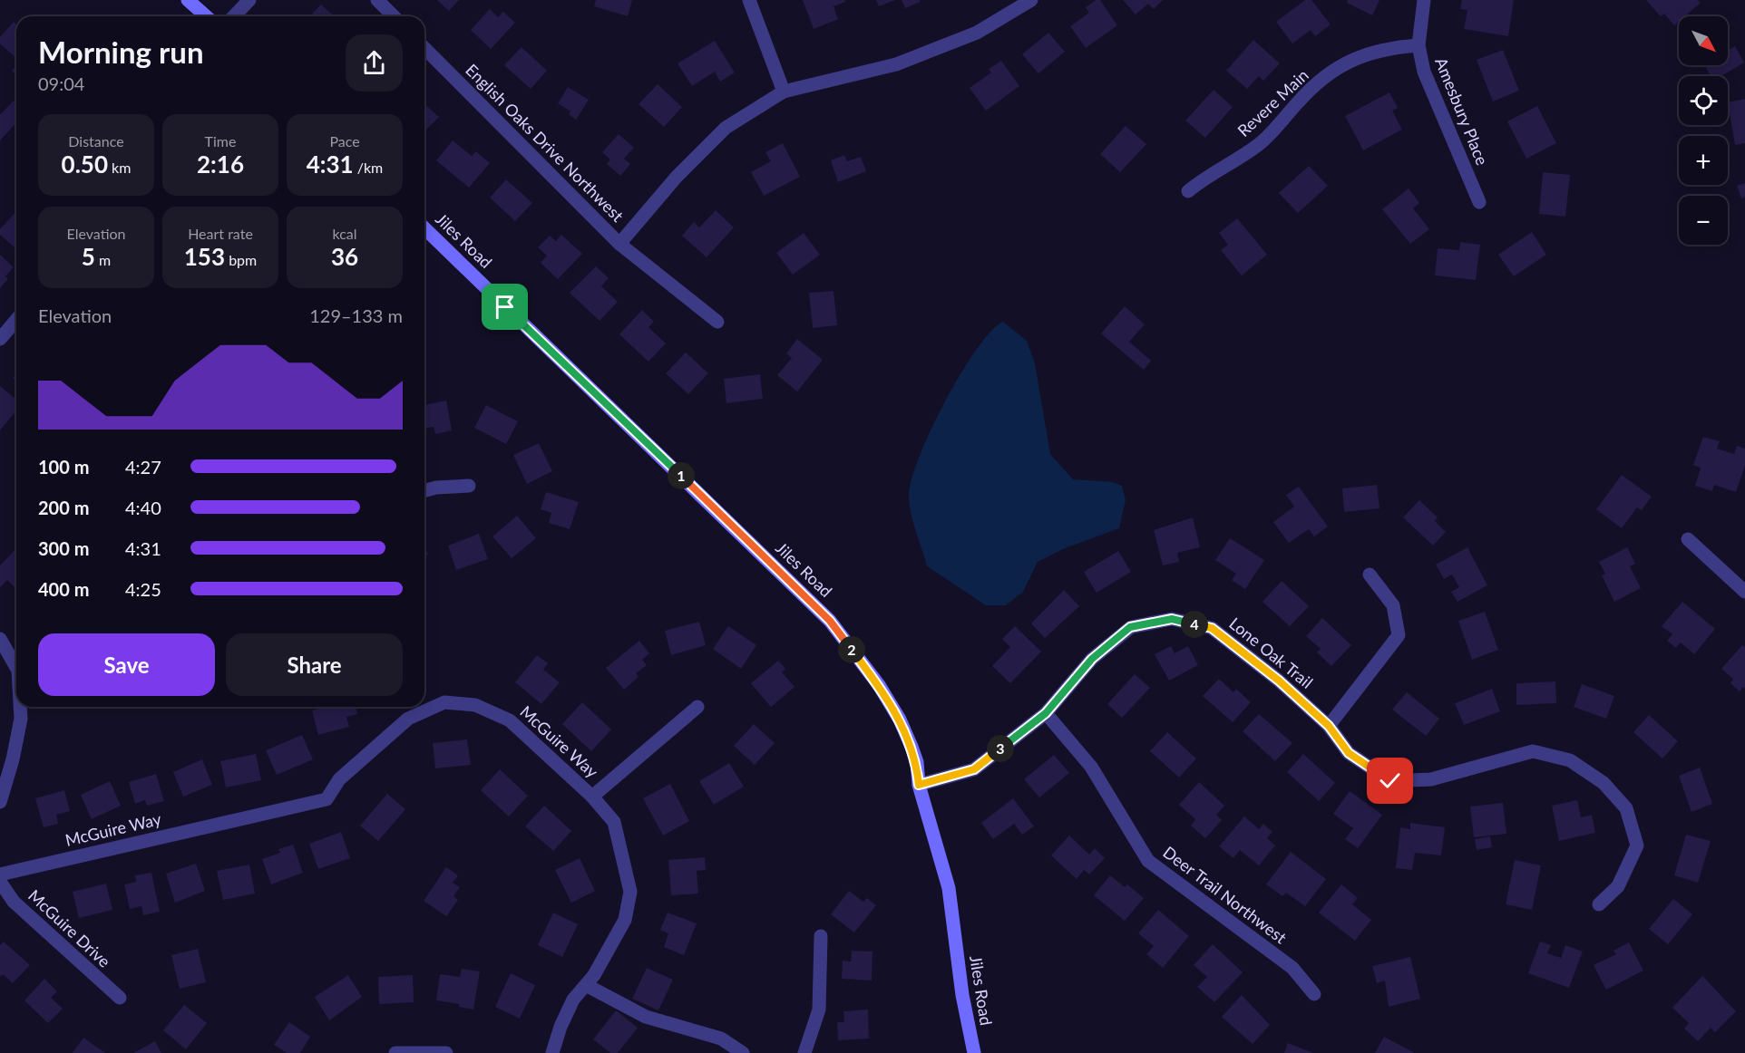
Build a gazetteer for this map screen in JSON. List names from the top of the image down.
{
  "streets": {
    "street": [
      "Revere Main",
      "Amesbury Place",
      "English Oaks Drive Northwest",
      "Jiles Road",
      "Lone Oak Trail",
      "McGuire Way",
      "Deer Trail Northwest",
      "McGuire Drive"
    ]
  },
  "crossings": [
    ["Revere Main", "Amesbury Place"],
    ["Jiles Road", "Lone Oak Trail"],
    ["Lone Oak Trail", "Deer Trail Northwest"]
  ],
  "north": "bottom right",
  "page": {
    "map_buttons": ["+", "−"],
    "heading": ["Morning run", "09:04"],
    "stats": [
      ["Distance", "0.50 km"],
      ["Time", "2:16"],
      ["Pace", "4:31 /km"],
      ["Elevation", "5 m"],
      ["Heart rate", "153 bpm"],
      ["kcal", "36"]
    ],
    "chart": ["Elevation", "129–133 m"],
    "list": [
      {
        "name": "100 m",
        "note": "4:27"
      },
      {
        "name": "200 m",
        "note": "4:40"
      },
      {
        "name": "300 m",
        "note": "4:31"
      },
      {
        "name": "400 m",
        "note": "4:25"
      }
    ],
    "pins": [
      "1",
      "4",
      "2",
      "3"
    ],
    "buttons": ["Save", "Share"]
  }
}
